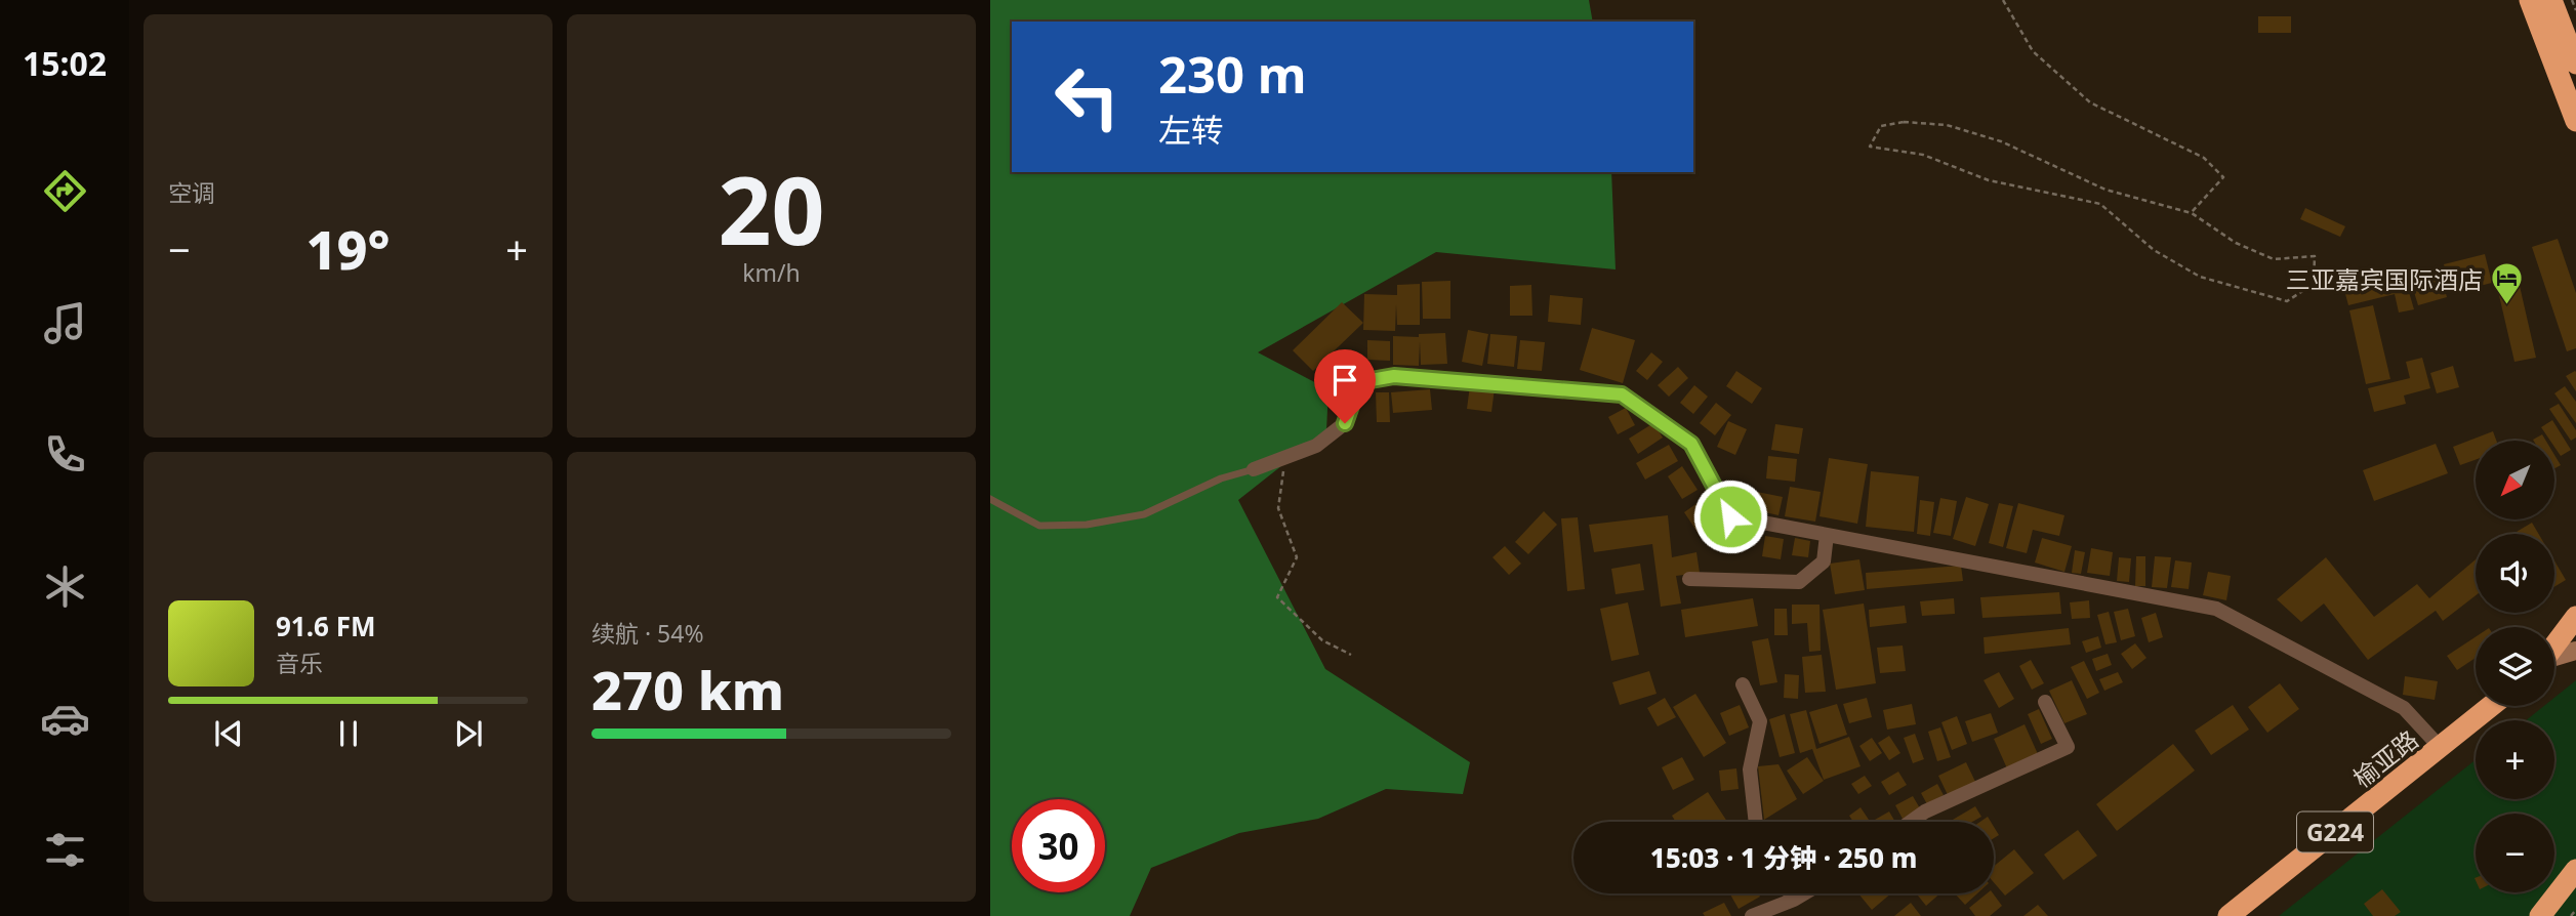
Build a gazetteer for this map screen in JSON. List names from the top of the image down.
{
  "streets": {
    "highway": ["榆亚路", "G224"]
  },
  "places": {
    "hotel": ["三亚嘉宾国际酒店"]
  },
  "north": "bottom left",
  "page": {
    "tabs": "15:02",
    "tile": [
      "空调",
      ["20", "km/h"],
      ["续航 · 54%", "270 km"]
    ],
    "turn": ["230 m", "左转"],
    "heat": ["−", "19°", "+"],
    "map_buttons": ["+", "−"],
    "song": ["91.6 FM", "音乐"],
    "limit": "30",
    "trip": "15:03 · 1 分钟 · 250 m"
  }
}
